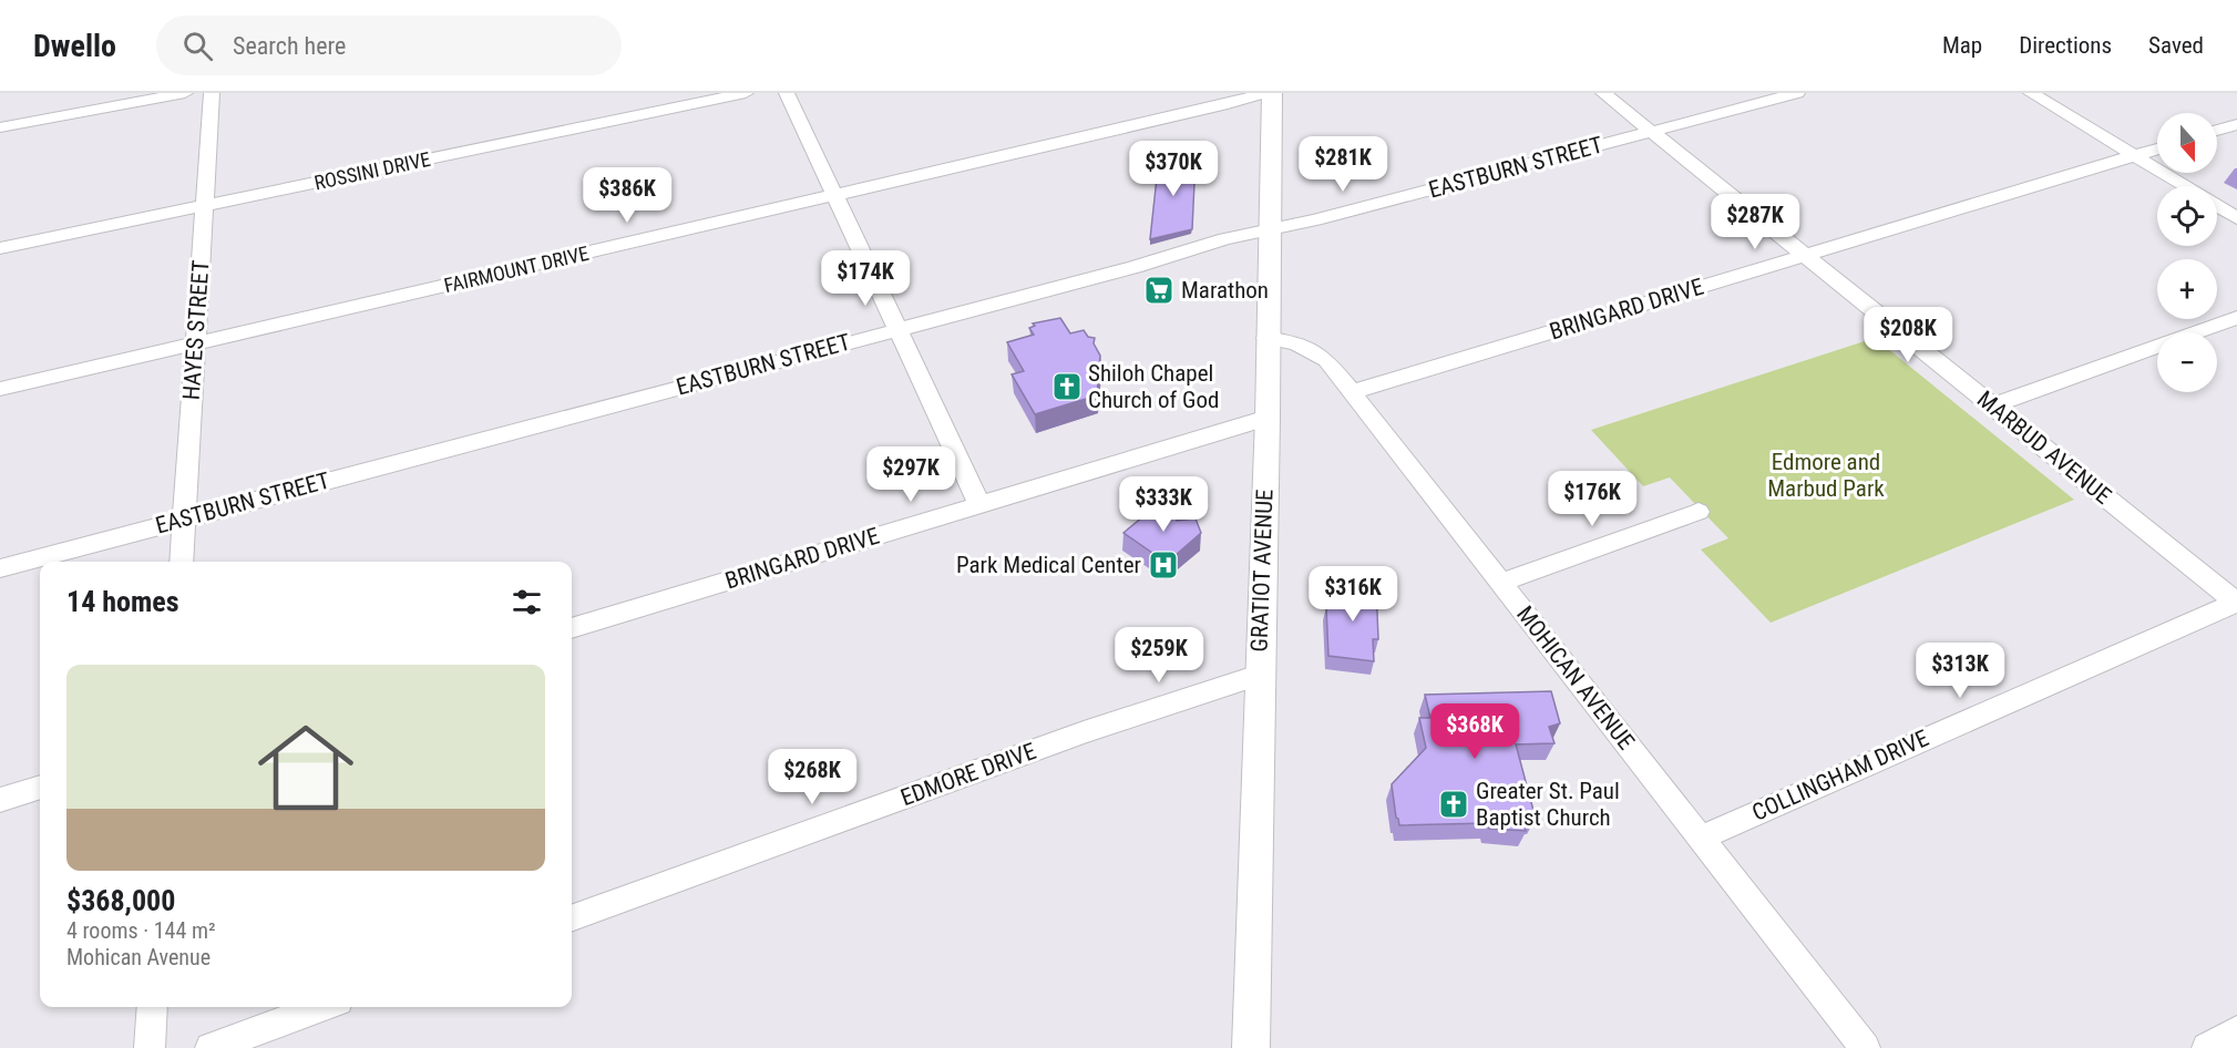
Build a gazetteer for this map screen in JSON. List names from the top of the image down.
{
  "streets": {
    "main road": ["GRATIOT AVENUE"],
    "street": [
      "EASTBURN STREET",
      "ROSSINI DRIVE",
      "FAIRMOUNT DRIVE",
      "BRINGARD DRIVE",
      "HAYES STREET",
      "MARBUD AVENUE",
      "MOHICAN AVENUE",
      "EDMORE DRIVE",
      "COLLINGHAM DRIVE"
    ]
  },
  "crossings": [
    ["EASTBURN STREET", "HAYES STREET"],
    ["EASTBURN STREET", "MARBUD AVENUE"],
    ["EASTBURN STREET", "GRATIOT AVENUE"],
    ["ROSSINI DRIVE", "HAYES STREET"],
    ["FAIRMOUNT DRIVE", "HAYES STREET"],
    ["BRINGARD DRIVE", "MARBUD AVENUE"],
    ["BRINGARD DRIVE", "GRATIOT AVENUE"],
    ["BRINGARD DRIVE", "MOHICAN AVENUE"],
    ["MARBUD AVENUE", "COLLINGHAM DRIVE"],
    ["GRATIOT AVENUE", "MOHICAN AVENUE"],
    ["GRATIOT AVENUE", "EDMORE DRIVE"],
    ["MOHICAN AVENUE", "COLLINGHAM DRIVE"]
  ],
  "parks": ["Edmore and Marbud Park"],
  "places": {
    "supermarket": ["Marathon"],
    "church": ["Shiloh Chapel Church of God", "Greater St. Paul Baptist Church"],
    "hospital": ["Park Medical Center"]
  },
  "north": "bottom",
  "page": {
    "header": "Dwello",
    "search": "Search here",
    "nav": ["Map", "Directions", "Saved"],
    "map_buttons": ["+", "−"],
    "price": [
      "$281K",
      "$370K",
      "$386K",
      "$287K",
      "$174K",
      "$208K",
      "$297K",
      "$176K",
      "$333K",
      "$316K",
      "$259K",
      "$313K",
      "$368K",
      "$268K"
    ],
    "heading": "14 homes",
    "list": [
      {
        "name": "$368,000",
        "note": "4 rooms · 144 m² · Mohican Avenue"
      }
    ]
  }
}
